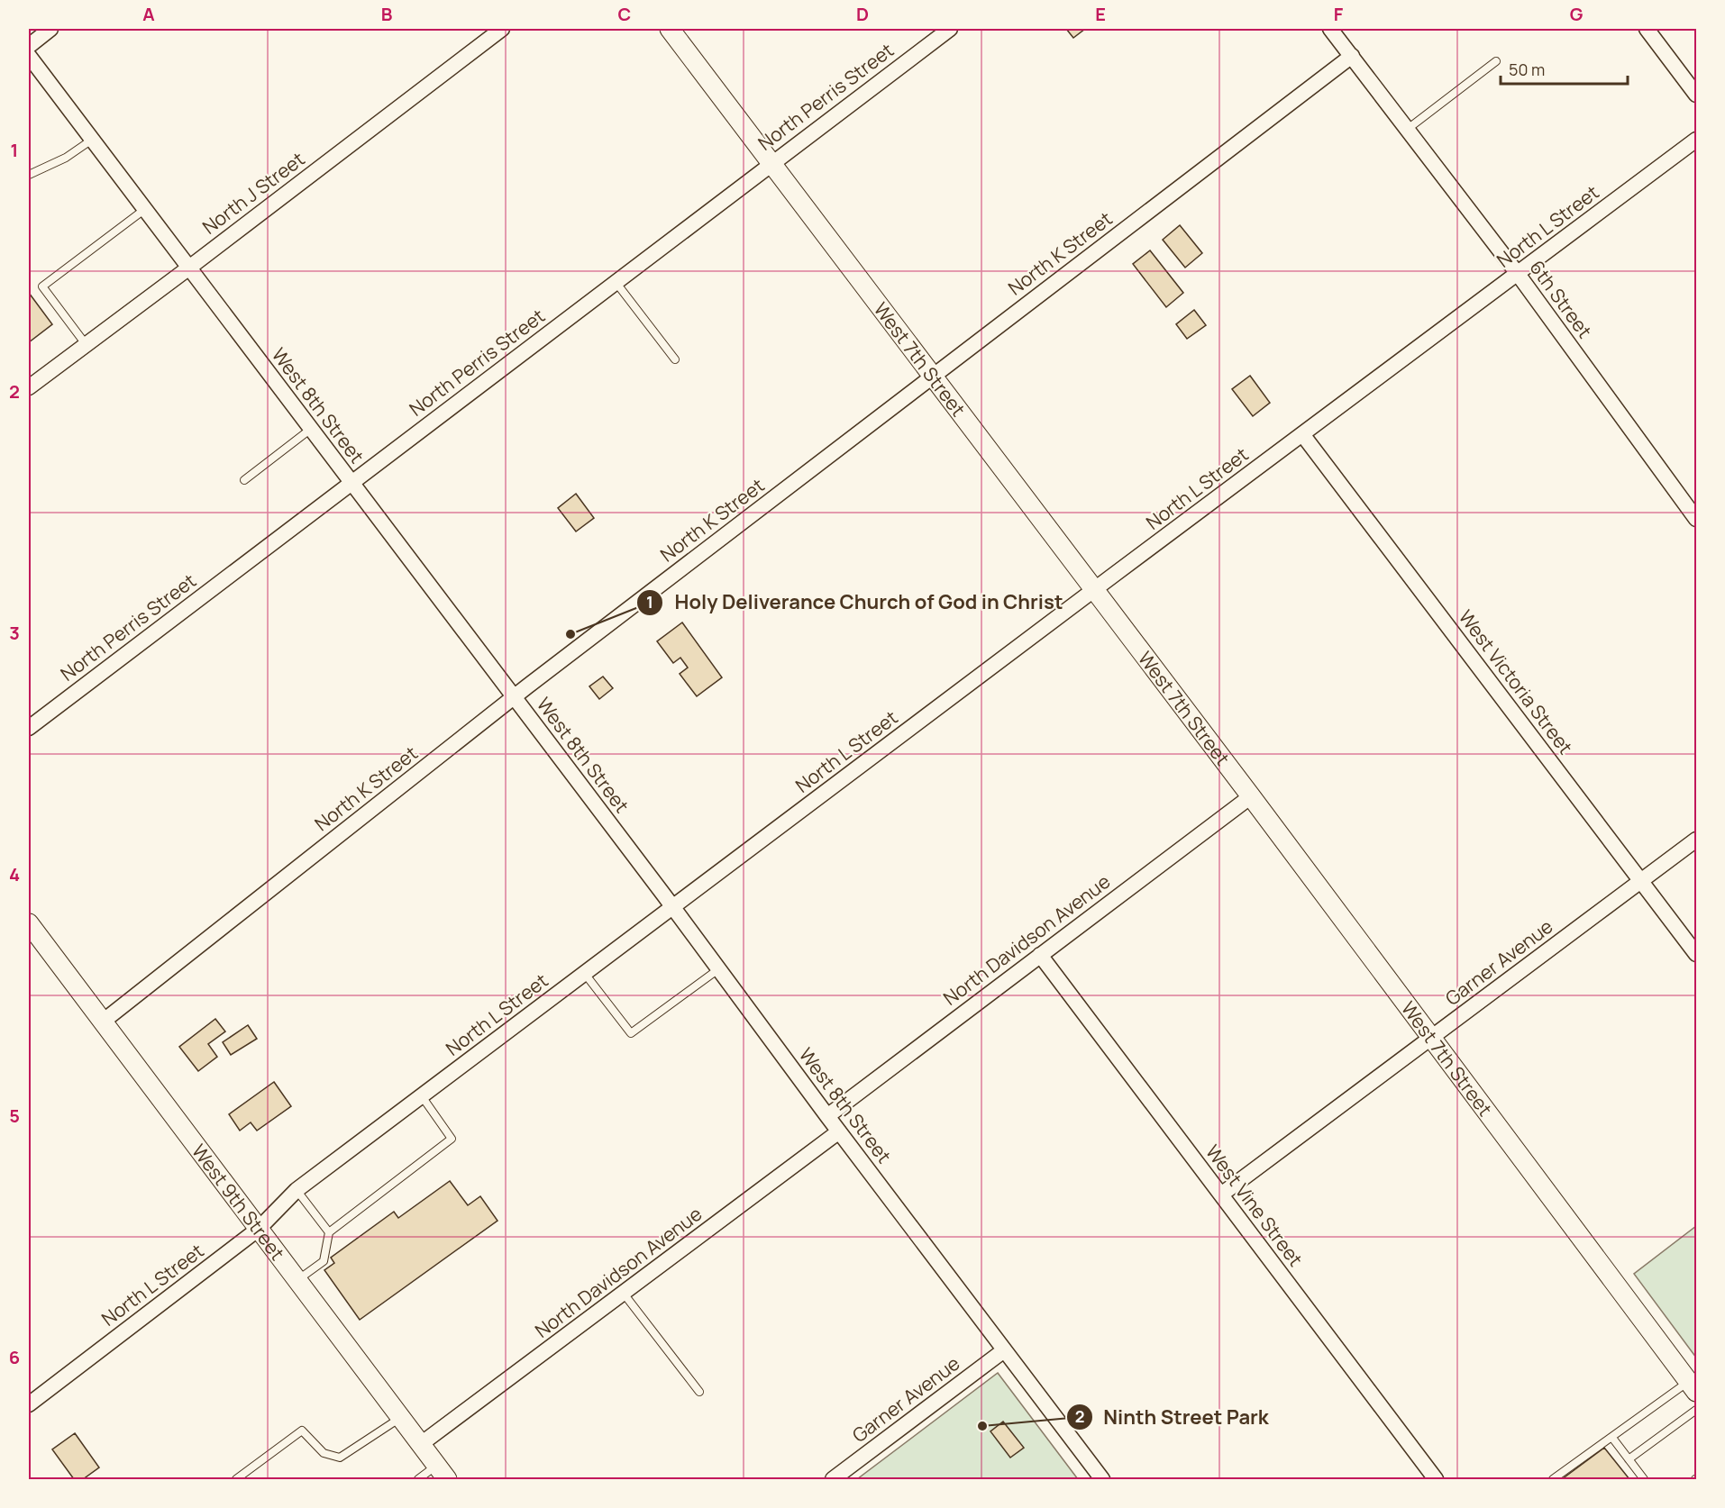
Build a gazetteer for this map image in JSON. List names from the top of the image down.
{
  "streets": {
    "street": [
      "North Perris Street",
      "North J Street",
      "North L Street",
      "North K Street",
      "6th Street",
      "West 7th Street",
      "West 8th Street",
      "West Victoria Street",
      "North Davidson Avenue",
      "Garner Avenue",
      "West 9th Street",
      "West Vine Street"
    ]
  },
  "crossings": [
    ["North Perris Street", "West 7th Street"],
    ["North Perris Street", "West 8th Street"],
    ["North J Street", "West 8th Street"],
    ["North L Street", "6th Street"],
    ["North L Street", "West 7th Street"],
    ["North L Street", "West 8th Street"],
    ["North L Street", "West Victoria Street"],
    ["North L Street", "West 9th Street"],
    ["North K Street", "6th Street"],
    ["North K Street", "West 7th Street"],
    ["North K Street", "West 8th Street"],
    ["North K Street", "West 9th Street"],
    ["West 7th Street", "North Davidson Avenue"],
    ["West 7th Street", "Garner Avenue"],
    ["West 8th Street", "North Davidson Avenue"],
    ["West 8th Street", "Garner Avenue"],
    ["West Victoria Street", "Garner Avenue"],
    ["North Davidson Avenue", "West 9th Street"],
    ["North Davidson Avenue", "West Vine Street"],
    ["Garner Avenue", "West Vine Street"]
  ],
  "places": ["Holy Deliverance Church of God in Christ", "Ninth Street Park"],
  "scale_bar": "50 m",
  "grid": {
    "columns": [
      "A",
      "B",
      "C",
      "D",
      "E",
      "F",
      "G"
    ],
    "rows": [
      "1",
      "2",
      "3",
      "4",
      "5",
      "6"
    ]
  }
}
